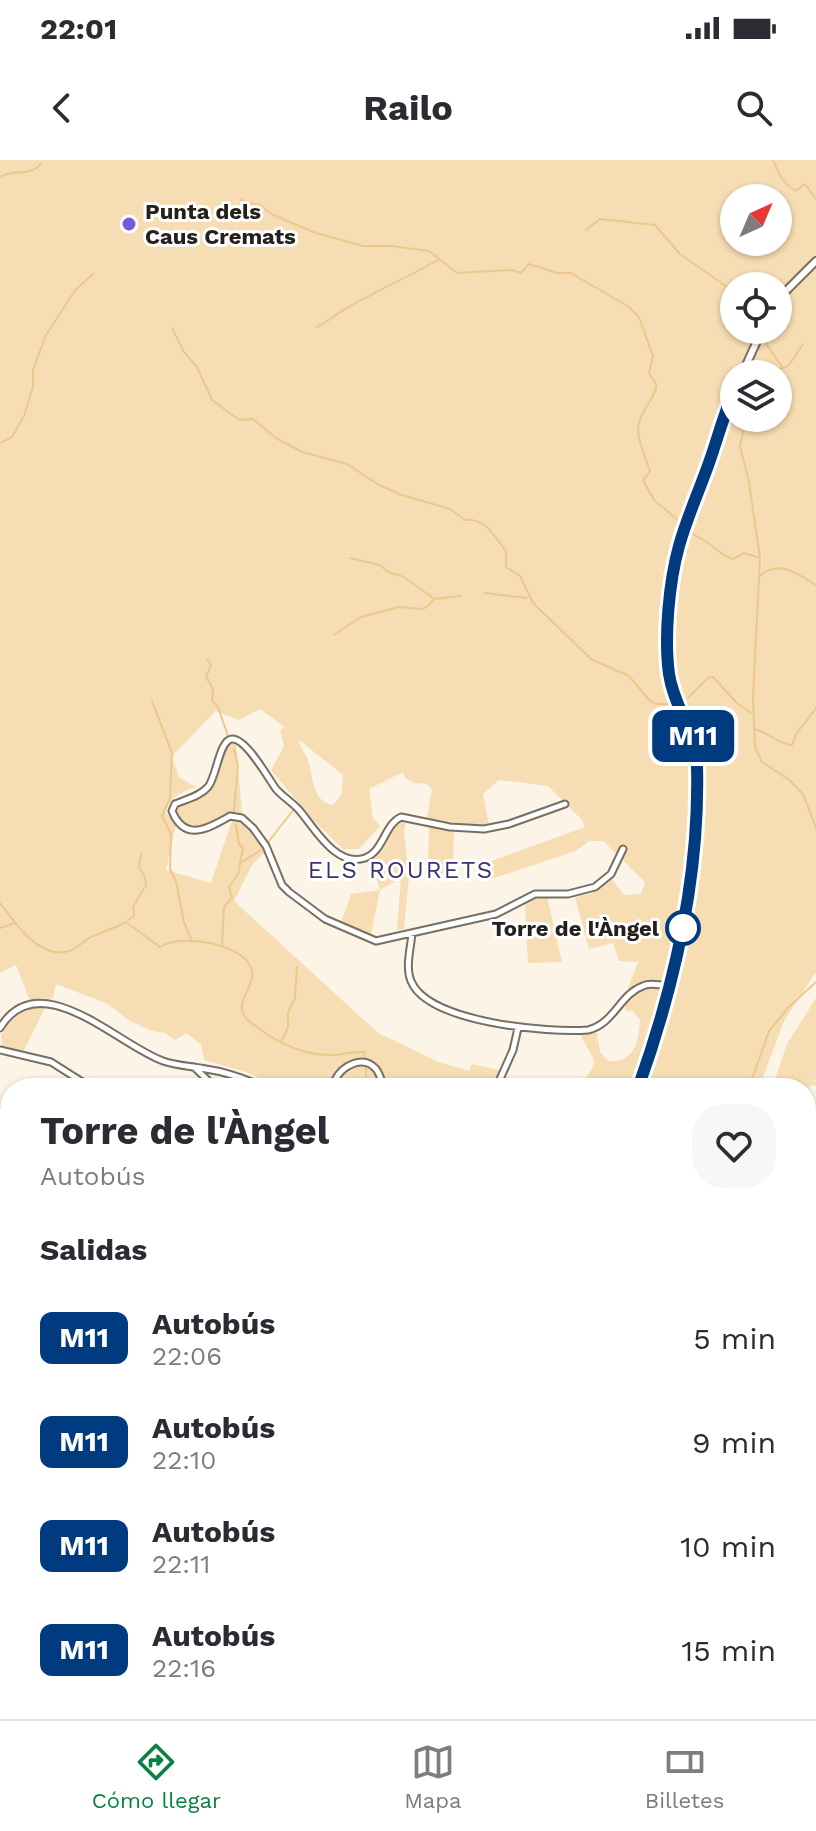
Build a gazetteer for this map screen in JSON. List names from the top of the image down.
{
  "districts": ["ELS ROURETS"],
  "places": ["Punta dels Caus Cremats", "Torre de l'Àngel"],
  "lines": ["bus line M11"],
  "north": "top right",
  "page": {
    "status": "22:01",
    "header": "Railo",
    "on_map": "M11",
    "heading": [
      ["Torre de l'Àngel", "Autobús"],
      "Salidas"
    ],
    "list": [
      {
        "mark": "M11",
        "name": "Autobús",
        "note": "22:06",
        "value": "5 min"
      },
      {
        "mark": "M11",
        "name": "Autobús",
        "note": "22:10",
        "value": "9 min"
      },
      {
        "mark": "M11",
        "name": "Autobús",
        "note": "22:11",
        "value": "10 min"
      },
      {
        "mark": "M11",
        "name": "Autobús",
        "note": "22:16",
        "value": "15 min"
      }
    ],
    "tabs": ["Cómo llegar", "Mapa", "Billetes"]
  }
}
